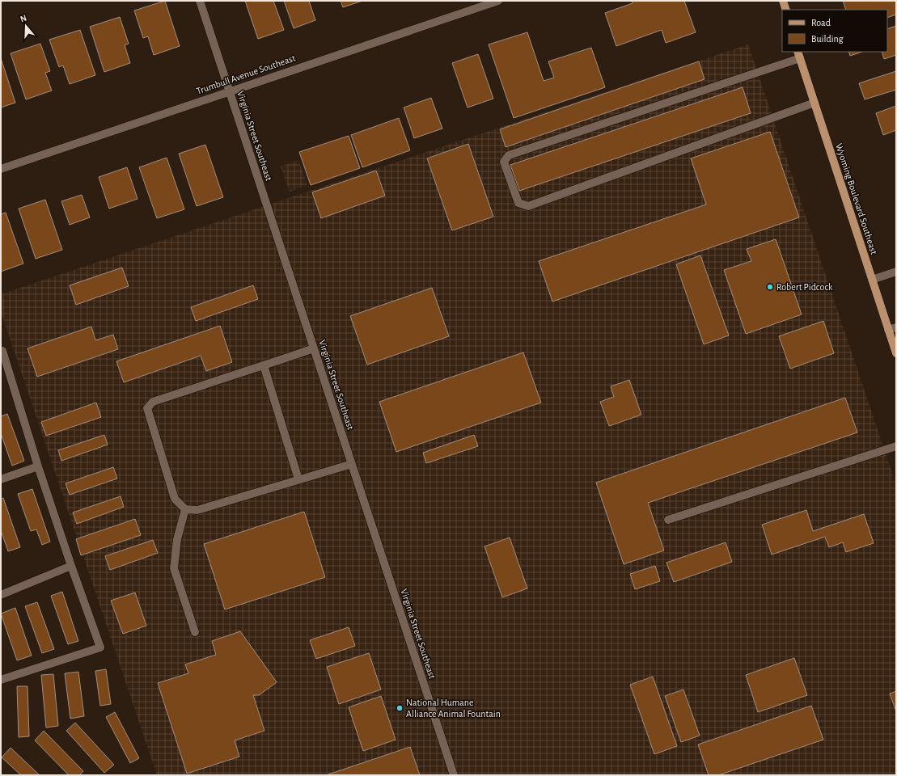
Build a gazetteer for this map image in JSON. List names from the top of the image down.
{
  "streets": {
    "main road": ["Wyoming Boulevard Southeast"],
    "street": ["Trumbull Avenue Southeast", "Virginia Street Southeast"]
  },
  "crossings": [
    ["Trumbull Avenue Southeast", "Virginia Street Southeast"]
  ],
  "places": ["Robert Pidcock", "National Humane Alliance Animal Fountain"],
  "legend": ["Road", "Building"],
  "north": "top"
}
